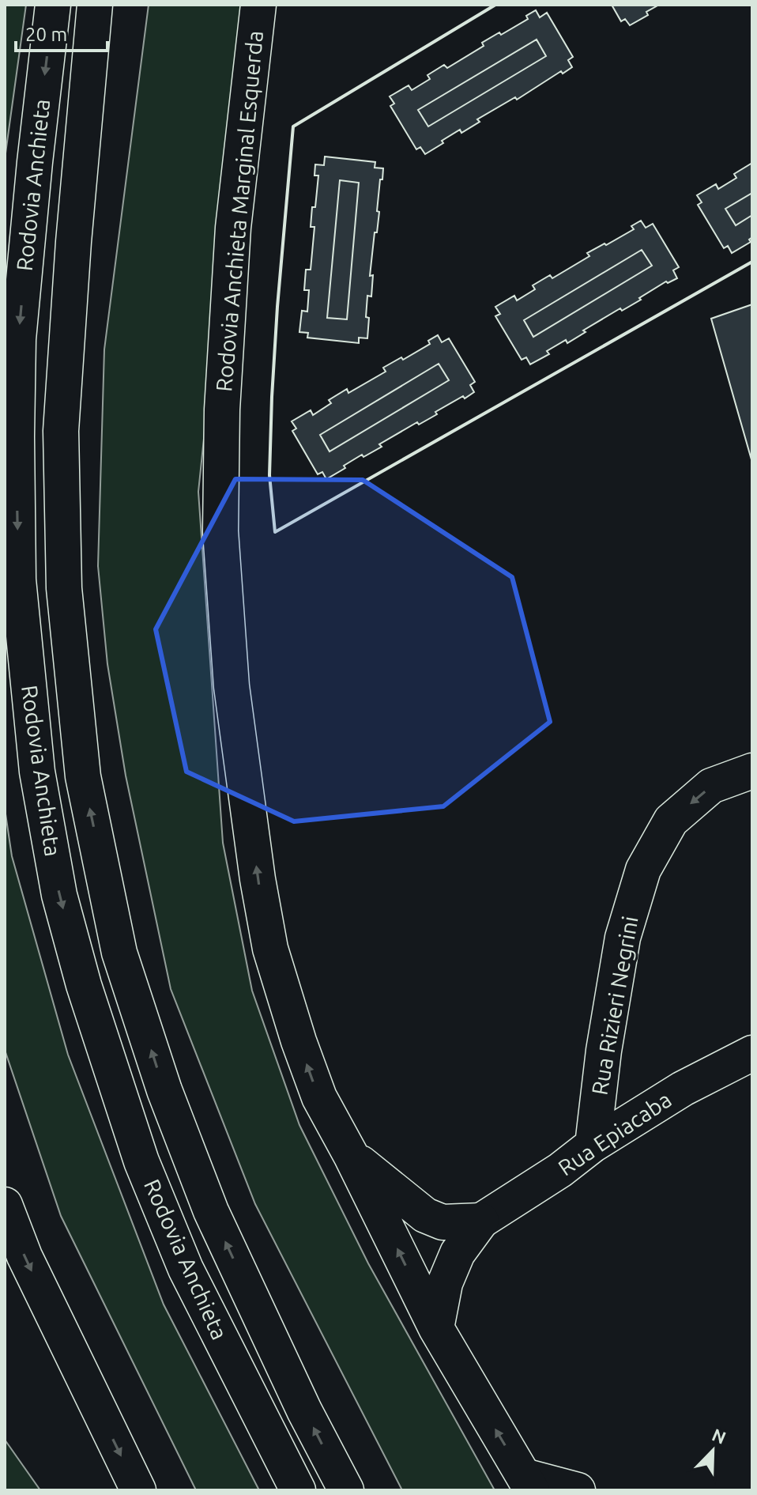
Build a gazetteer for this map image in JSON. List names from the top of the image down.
{
  "streets": {
    "main road": [
      "Rodovia Anchieta",
      "Rodovia Anchieta Marginal Esquerda",
      "Rua Rizieri Negrini",
      "Rua Epiacaba"
    ]
  },
  "crossings": [
    ["Rua Rizieri Negrini", "Rua Epiacaba"]
  ],
  "one_way": ["Rodovia Anchieta Marginal Esquerda", "Rua Rizieri Negrini"],
  "scale_bar": "20 m",
  "north": "top right"
}
